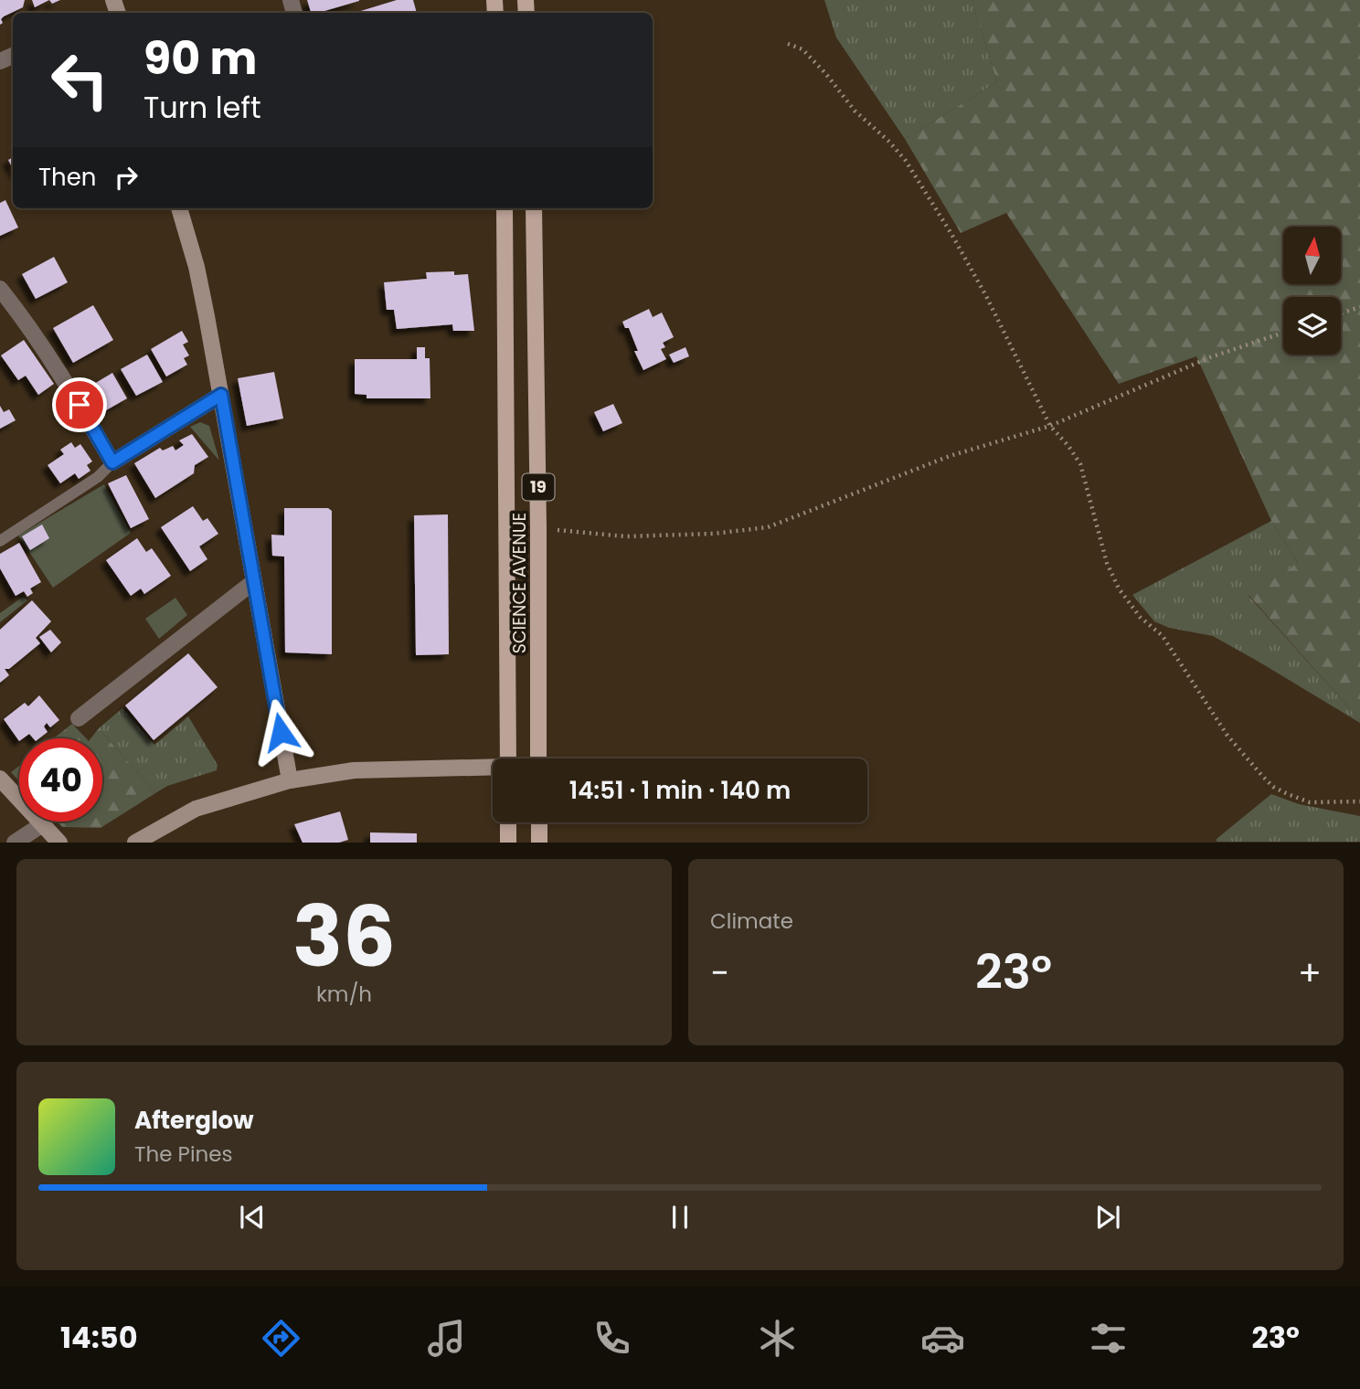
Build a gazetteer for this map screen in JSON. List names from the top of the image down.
{
  "streets": {
    "main road": ["19", "SCIENCE AVENUE"]
  },
  "north": "top",
  "page": {
    "turn": ["90 m", "Turn left"],
    "then": "Then",
    "limit": "40",
    "trip": "14:51 · 1 min · 140 m",
    "tile": [
      ["36", "km/h"],
      "Climate"
    ],
    "heat": ["−", "23°", "+"],
    "song": ["Afterglow", "The Pines"],
    "tabs": ["14:50", "23°"]
  }
}
